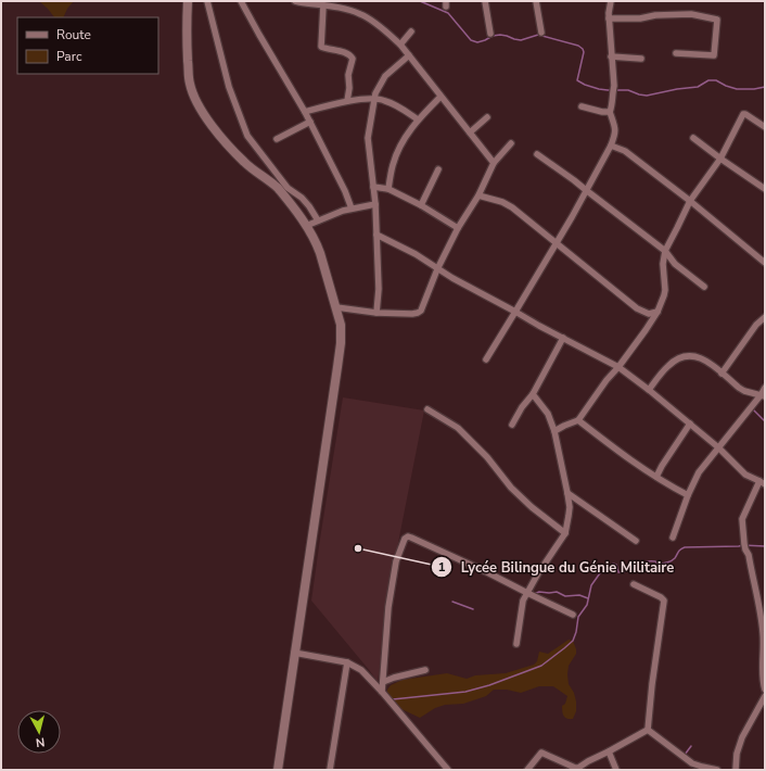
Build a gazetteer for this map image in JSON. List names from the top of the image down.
{
  "places": ["Lycée Bilingue du Génie Militaire"],
  "legend": ["Route", "Parc"],
  "north": "bottom"
}
